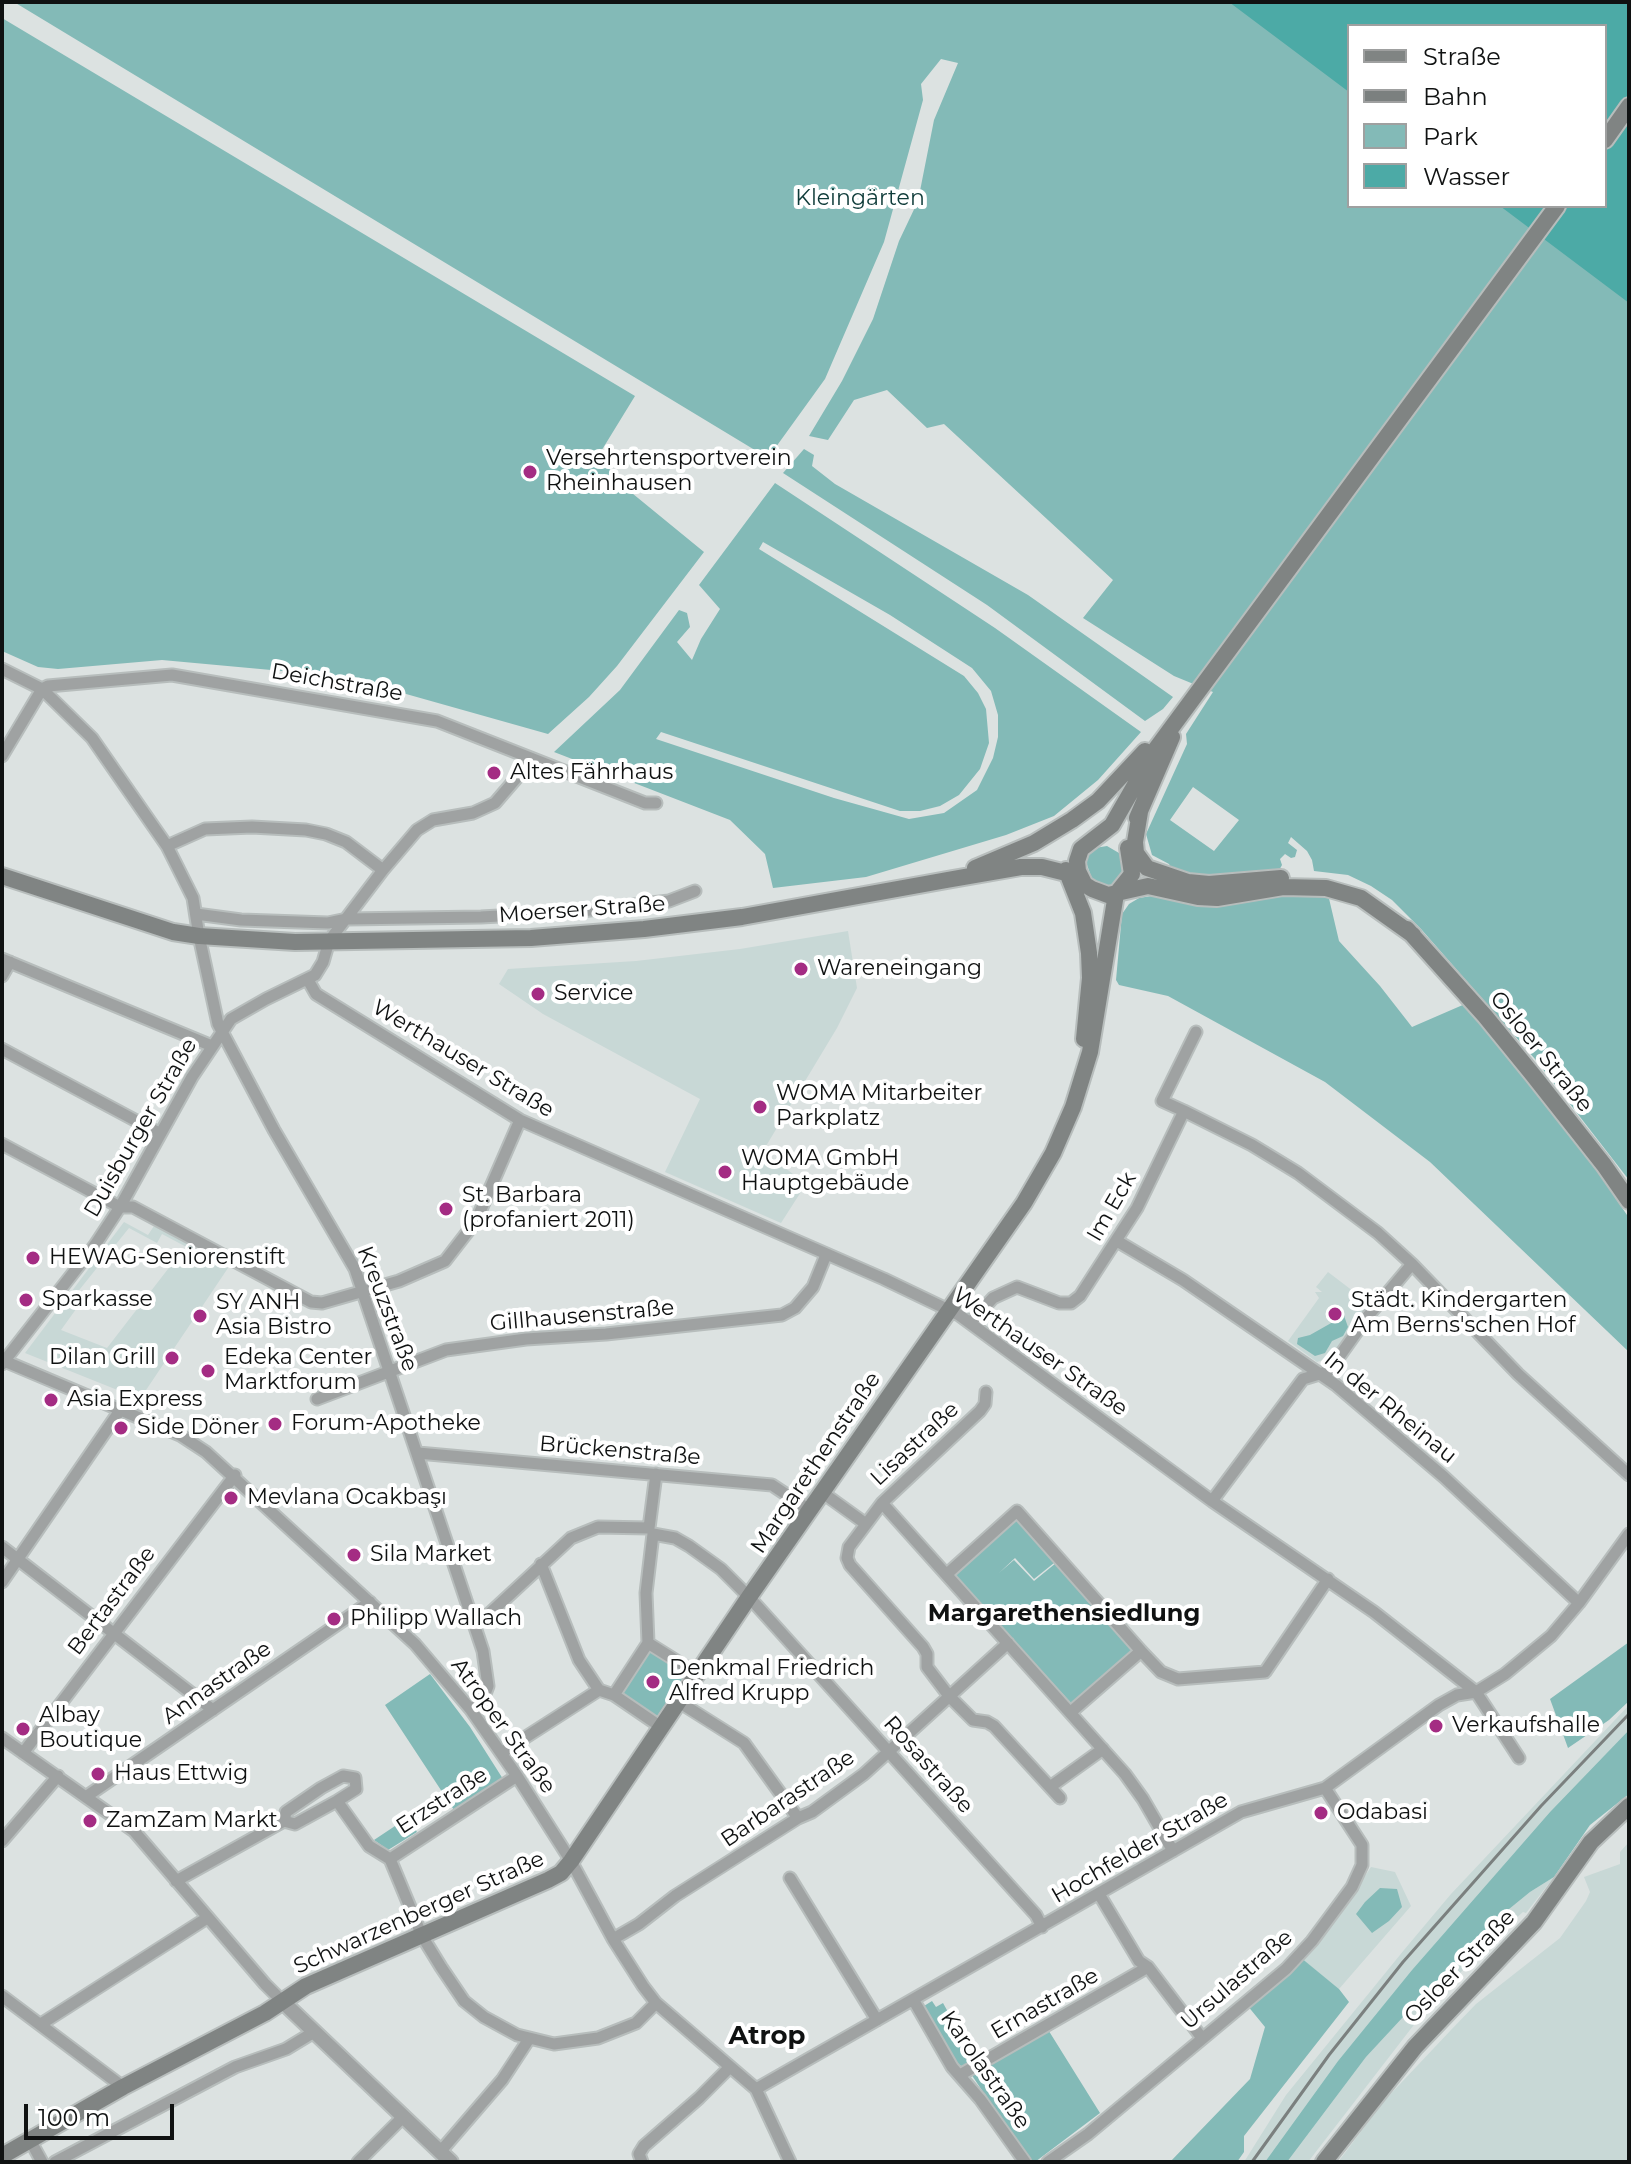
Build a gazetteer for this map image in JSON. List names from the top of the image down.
{
  "streets": {
    "main road": [
      "Moerser Straße",
      "Osloer Straße",
      "Margarethenstraße",
      "Schwarzenberger Straße"
    ],
    "street": [
      "Deichstraße",
      "Werthauser Straße",
      "Duisburger Straße",
      "Im Eck",
      "Kreuzstraße",
      "Gillhausenstraße",
      "In der Rheinau",
      "Lisastraße",
      "Brückenstraße",
      "Bertastraße",
      "Annastraße",
      "Atroper Straße",
      "Rosastraße",
      "Barbarastraße",
      "Erzstraße",
      "Hochfelder Straße",
      "Ursulastraße",
      "Ernastraße",
      "Karolastraße"
    ]
  },
  "crossings": [
    ["Moerser Straße", "Kreuzstraße"],
    ["Moerser Straße", "Margarethenstraße"],
    ["Osloer Straße", "Margarethenstraße"],
    ["Werthauser Straße", "Duisburger Straße"],
    ["Werthauser Straße", "Im Eck"],
    ["Werthauser Straße", "Gillhausenstraße"],
    ["Werthauser Straße", "Margarethenstraße"],
    ["Werthauser Straße", "Hochfelder Straße"],
    ["Duisburger Straße", "Kreuzstraße"],
    ["Duisburger Straße", "Atroper Straße"],
    ["Im Eck", "In der Rheinau"],
    ["Kreuzstraße", "Gillhausenstraße"],
    ["Kreuzstraße", "Brückenstraße"],
    ["Kreuzstraße", "Atroper Straße"],
    ["Kreuzstraße", "Rosastraße"],
    ["In der Rheinau", "Hochfelder Straße"],
    ["Lisastraße", "Barbarastraße"],
    ["Brückenstraße", "Margarethenstraße"],
    ["Margarethenstraße", "Atroper Straße"],
    ["Margarethenstraße", "Rosastraße"],
    ["Margarethenstraße", "Schwarzenberger Straße"],
    ["Bertastraße", "Atroper Straße"],
    ["Annastraße", "Atroper Straße"],
    ["Atroper Straße", "Barbarastraße"],
    ["Atroper Straße", "Erzstraße"],
    ["Atroper Straße", "Hochfelder Straße"],
    ["Atroper Straße", "Schwarzenberger Straße"],
    ["Rosastraße", "Barbarastraße"],
    ["Rosastraße", "Hochfelder Straße"],
    ["Hochfelder Straße", "Ursulastraße"],
    ["Hochfelder Straße", "Karolastraße"],
    ["Ernastraße", "Karolastraße"]
  ],
  "districts": ["Margarethensiedlung", "Atrop"],
  "parks": ["Kleingärten"],
  "places": [
    "Versehrtensportverein Rheinhausen",
    "Altes Fährhaus",
    "Wareneingang",
    "Service",
    "WOMA Mitarbeiter Parkplatz",
    "WOMA GmbH Hauptgebäude",
    "St. Barbara (profaniert 2011)",
    "HEWAG-Seniorenstift",
    "Sparkasse",
    "Städt. Kindergarten Am Berns'schen Hof",
    "SY ANH Asia Bistro",
    "Dilan Grill",
    "Edeka Center Marktforum",
    "Asia Express",
    "Forum-Apotheke",
    "Side Döner",
    "Mevlana Ocakbaşı",
    "Sila Market",
    "Philipp Wallach",
    "Denkmal Friedrich Alfred Krupp",
    "Verkaufshalle",
    "Albay Boutique",
    "Haus Ettwig",
    "Odabasi",
    "ZamZam Markt"
  ],
  "legend": [
    "Straße",
    "Bahn",
    "Park",
    "Wasser"
  ],
  "scale_bar": "100 m"
}
